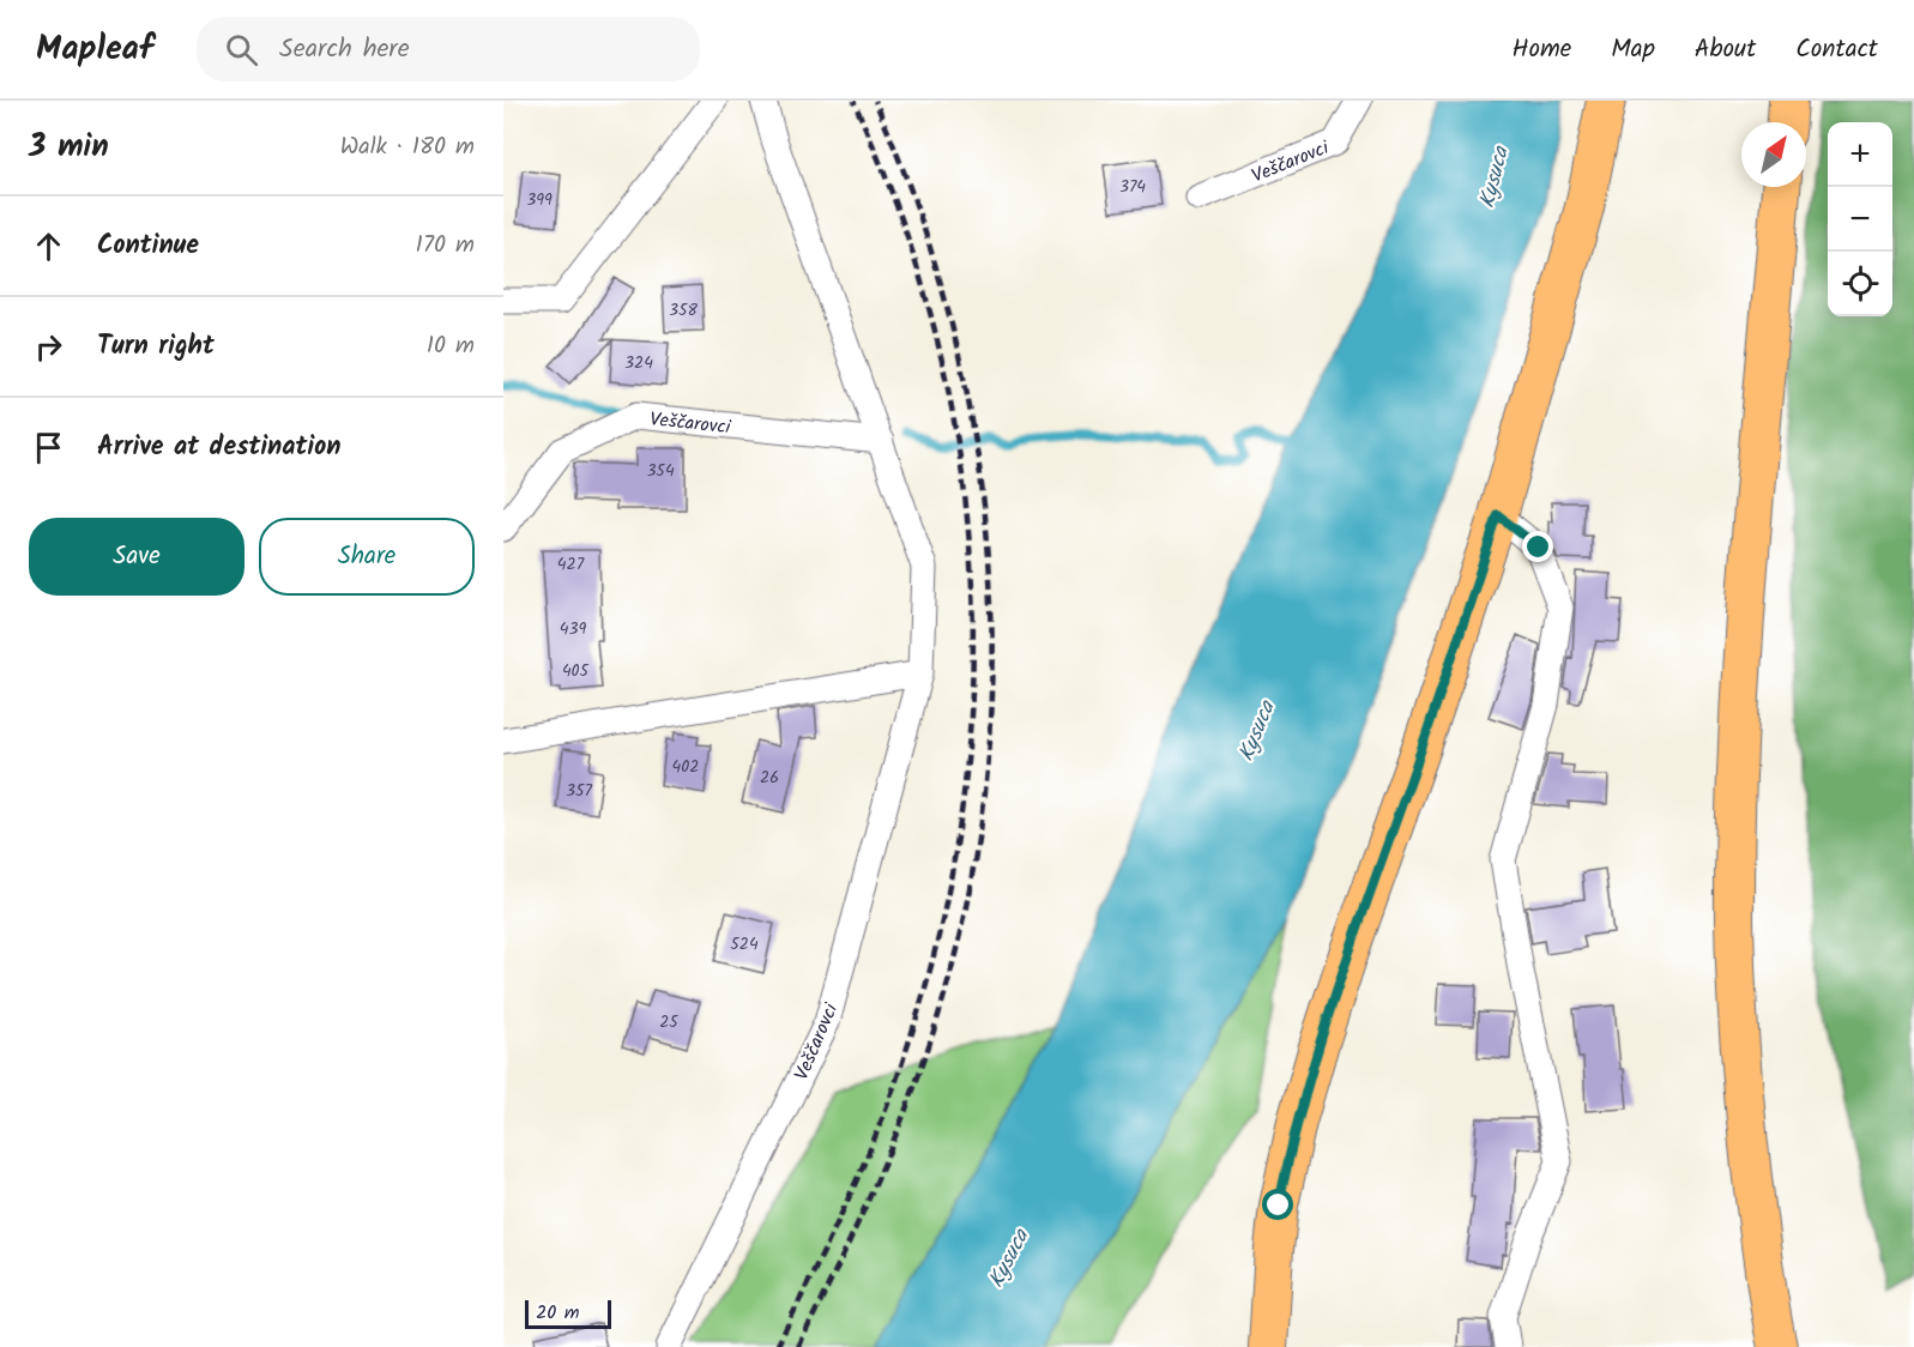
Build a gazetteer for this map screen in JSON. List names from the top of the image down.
{
  "streets": {
    "street": ["Veščarovci"]
  },
  "water": ["Kysuca"],
  "house_numbers": [
    "374",
    "399",
    "358",
    "324",
    "354",
    "427",
    "439",
    "405",
    "402",
    "26",
    "357",
    "524",
    "25"
  ],
  "scale_bar": "20 m",
  "north": "top right",
  "page": {
    "header": "Mapleaf",
    "search": "Search here",
    "nav": [
      "Home",
      "Map",
      "About",
      "Contact"
    ],
    "heading": ["3 min", "Walk · 180 m"],
    "map_buttons": ["+", "−"],
    "list": [
      ["Continue", "170 m"],
      ["Turn right", "10 m"],
      "Arrive at destination"
    ],
    "buttons": ["Save", "Share"],
    "scale": "20 m"
  }
}
